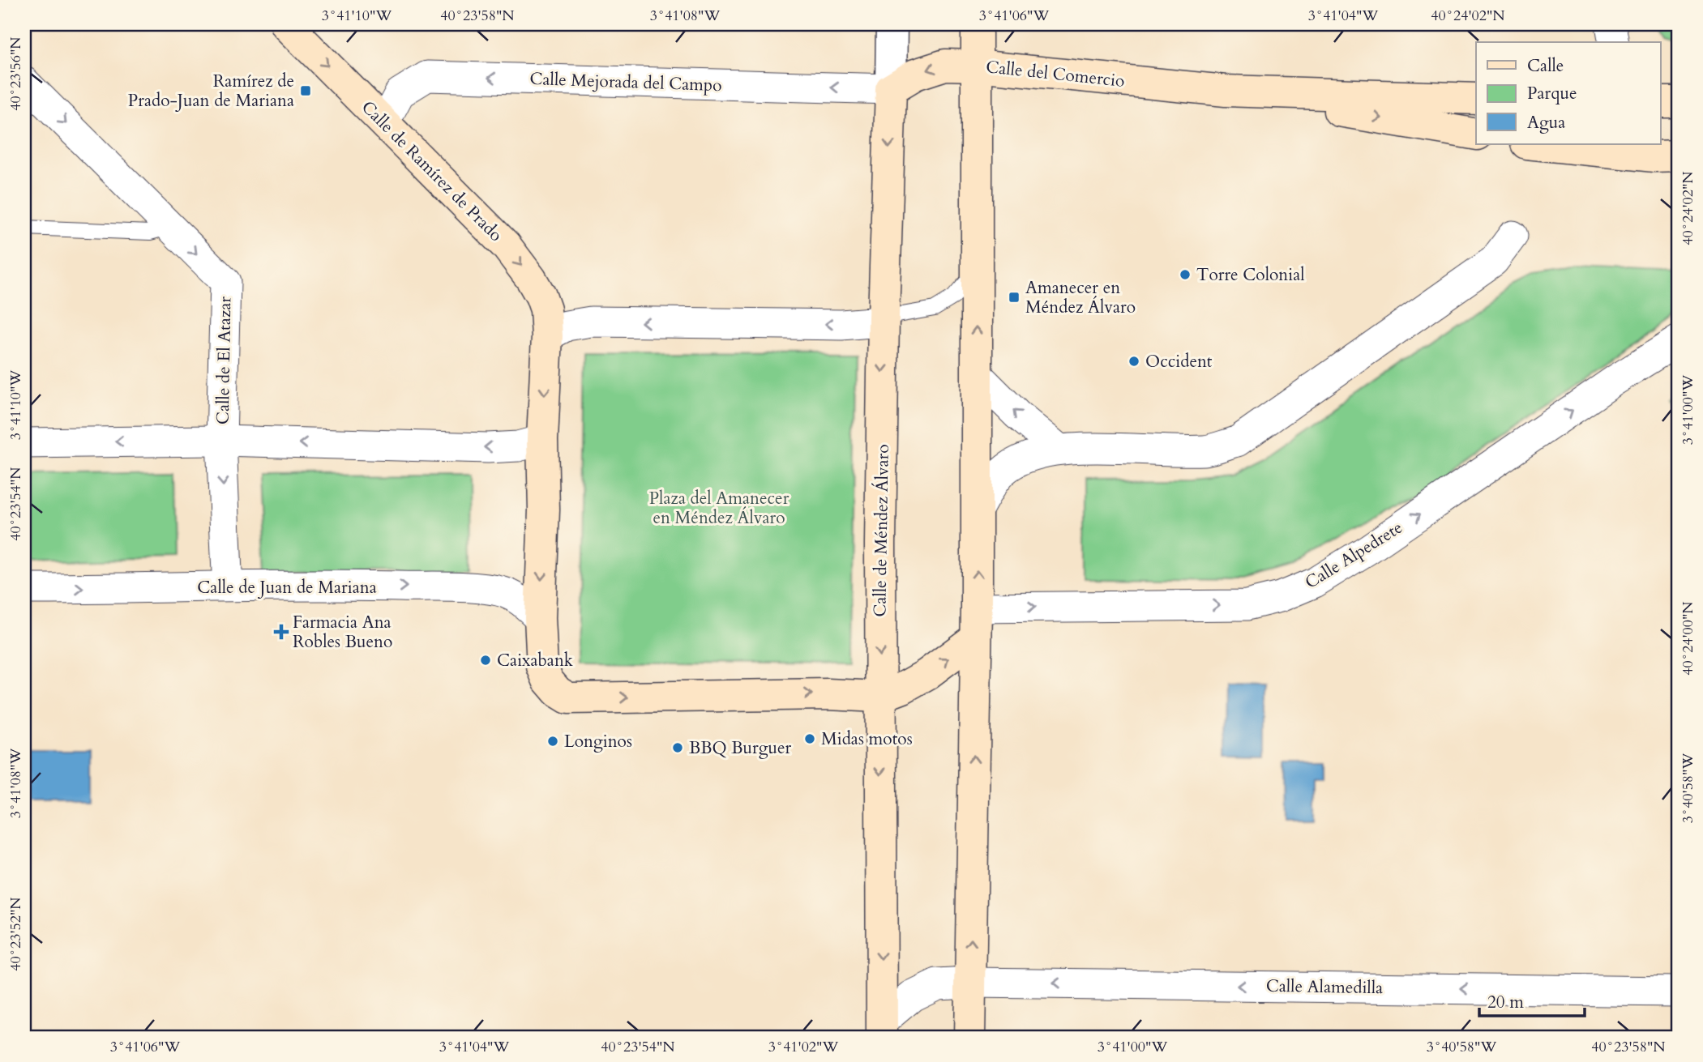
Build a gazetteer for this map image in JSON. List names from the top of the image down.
{
  "streets": {
    "main road": ["Calle del Comercio", "Calle de Ramírez de Prado", "Calle de Méndez Álvaro"],
    "street": [
      "Calle Mejorada del Campo",
      "Calle de El Atazar",
      "Calle Alpedrete",
      "Calle de Juan de Mariana",
      "Calle Alamedilla"
    ]
  },
  "crossings": [
    ["Calle del Comercio", "Calle Mejorada del Campo"],
    ["Calle del Comercio", "Calle de Méndez Álvaro"],
    ["Calle Mejorada del Campo", "Calle de Ramírez de Prado"],
    ["Calle Mejorada del Campo", "Calle de Méndez Álvaro"],
    ["Calle de El Atazar", "Calle de Juan de Mariana"],
    ["Calle de Méndez Álvaro", "Calle Alamedilla"]
  ],
  "one_way": [
    "Calle de Ramírez de Prado",
    "Calle de El Atazar",
    "Calle de Méndez Álvaro",
    "Calle Alamedilla"
  ],
  "parks": ["Plaza del Amanecer en Méndez Álvaro"],
  "places": {
    "transit": ["Ramírez de Prado-Juan de Mariana", "Amanecer en Méndez Álvaro"],
    "other": [
      "Torre Colonial",
      "Occident",
      "Caixabank",
      "Midas motos",
      "Longinos",
      "BBQ Burguer"
    ],
    "health": ["Farmacia Ana Robles Bueno"]
  },
  "legend": ["Calle", "Parque", "Agua"],
  "scale_bar": "20 m",
  "coordinates": [
    "3°41'10\"W",
    "40°23'58\"N",
    "3°41'08\"W",
    "3°41'06\"W",
    "3°41'04\"W",
    "40°24'02\"N",
    "40°23'56\"N",
    "3°41'00\"W",
    "40°23'54\"N",
    "40°24'00\"N",
    "3°40'58\"W",
    "40°23'52\"N",
    "3°41'02\"W"
  ]
}
